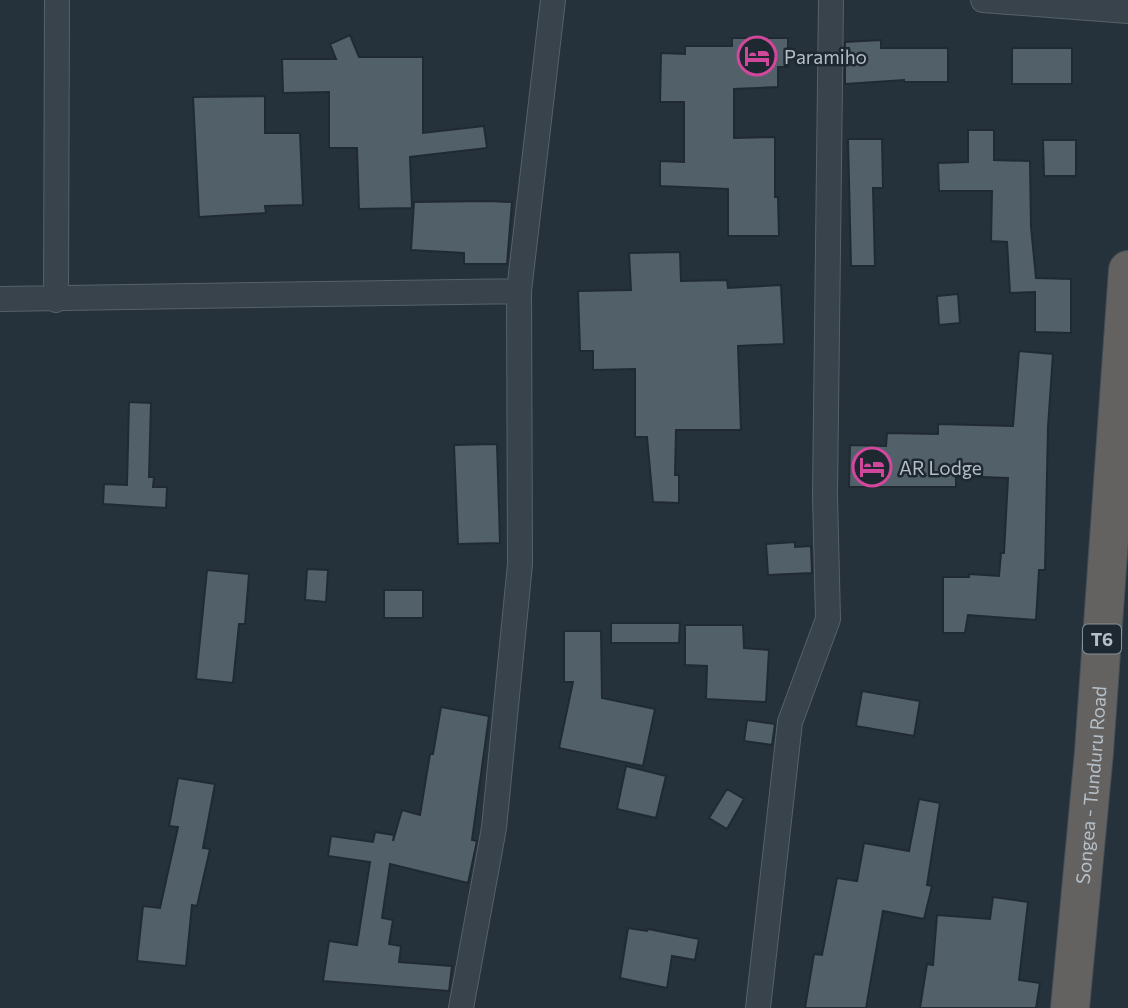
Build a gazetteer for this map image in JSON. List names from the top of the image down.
{
  "streets": {
    "highway": ["T6", "Songea - Tunduru Road"]
  },
  "places": {
    "hotel": ["Paramiho", "AR Lodge"]
  }
}
